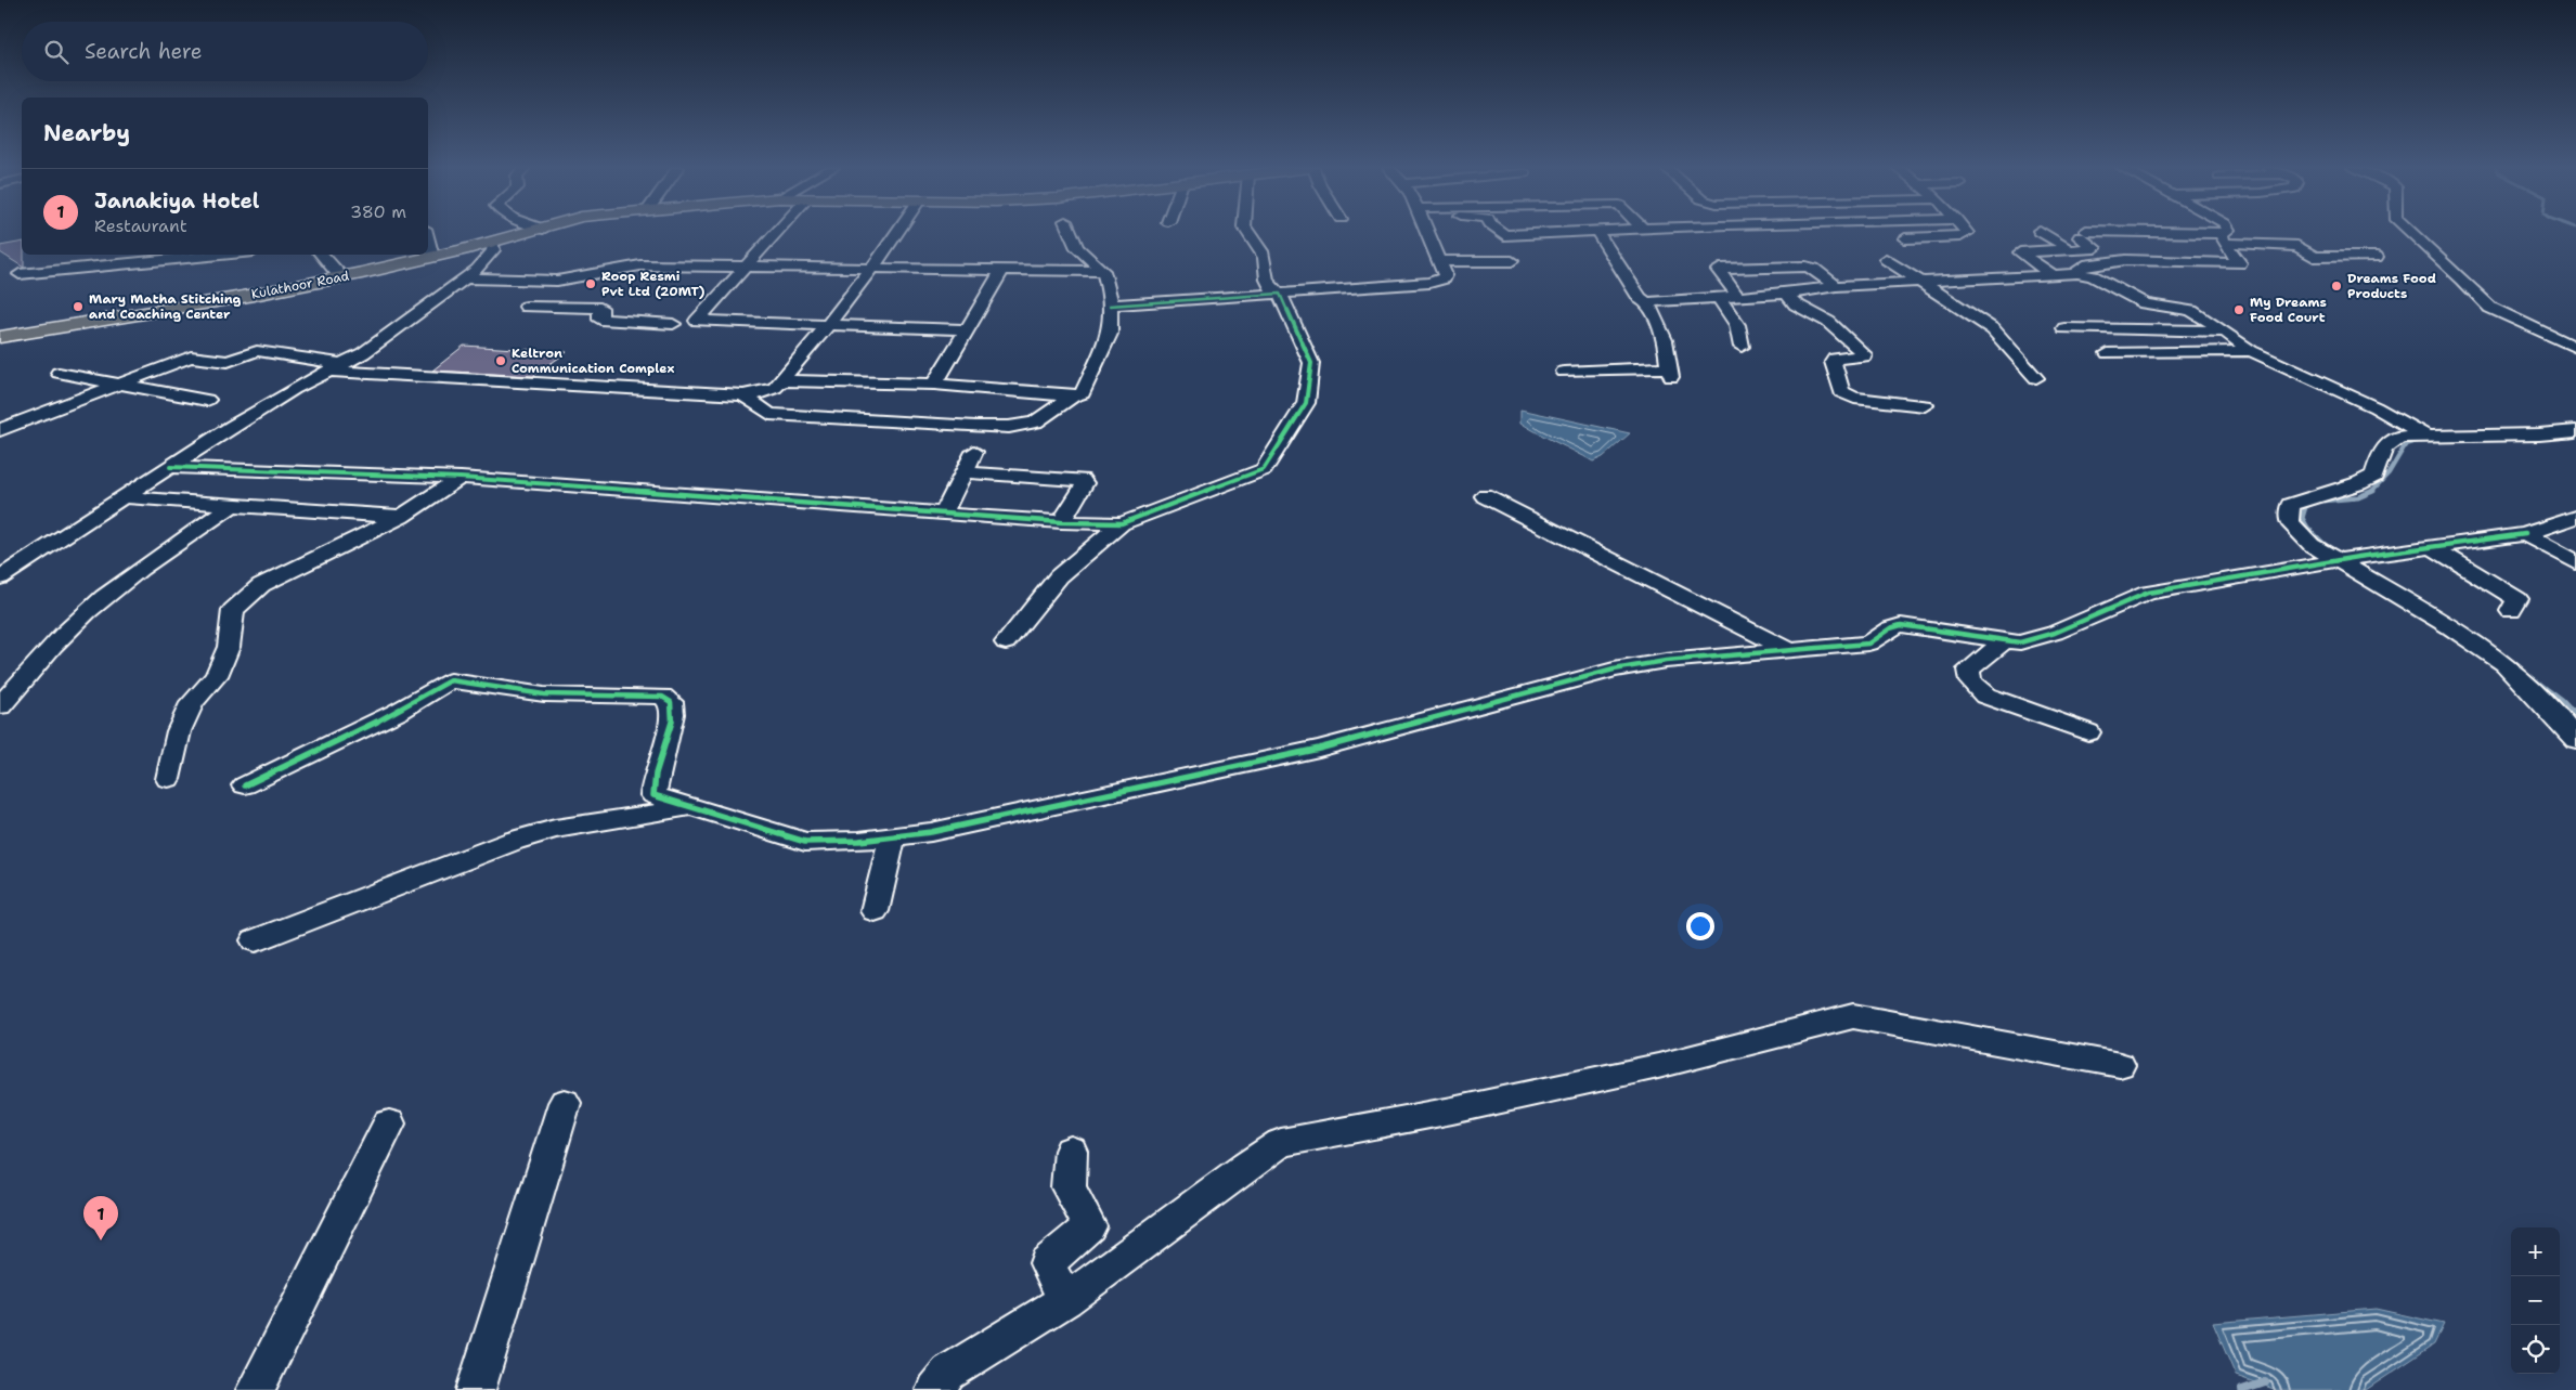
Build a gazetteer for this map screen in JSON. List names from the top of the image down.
{
  "streets": {
    "main road": ["Kulathoor Road"]
  },
  "places": [
    "Roop Resmi Pvt Ltd (20MT)",
    "Dreams Food Products",
    "Mary Matha Stitching and Coaching Center",
    "My Dreams Food Court",
    "Keltron Communication Complex"
  ],
  "page": {
    "search": "Search here",
    "heading": "Nearby",
    "list": [
      {
        "mark": "1",
        "name": "Janakiya Hotel",
        "note": "Restaurant",
        "value": "380 m"
      }
    ],
    "pins": "1",
    "map_buttons": ["+", "−"]
  }
}
